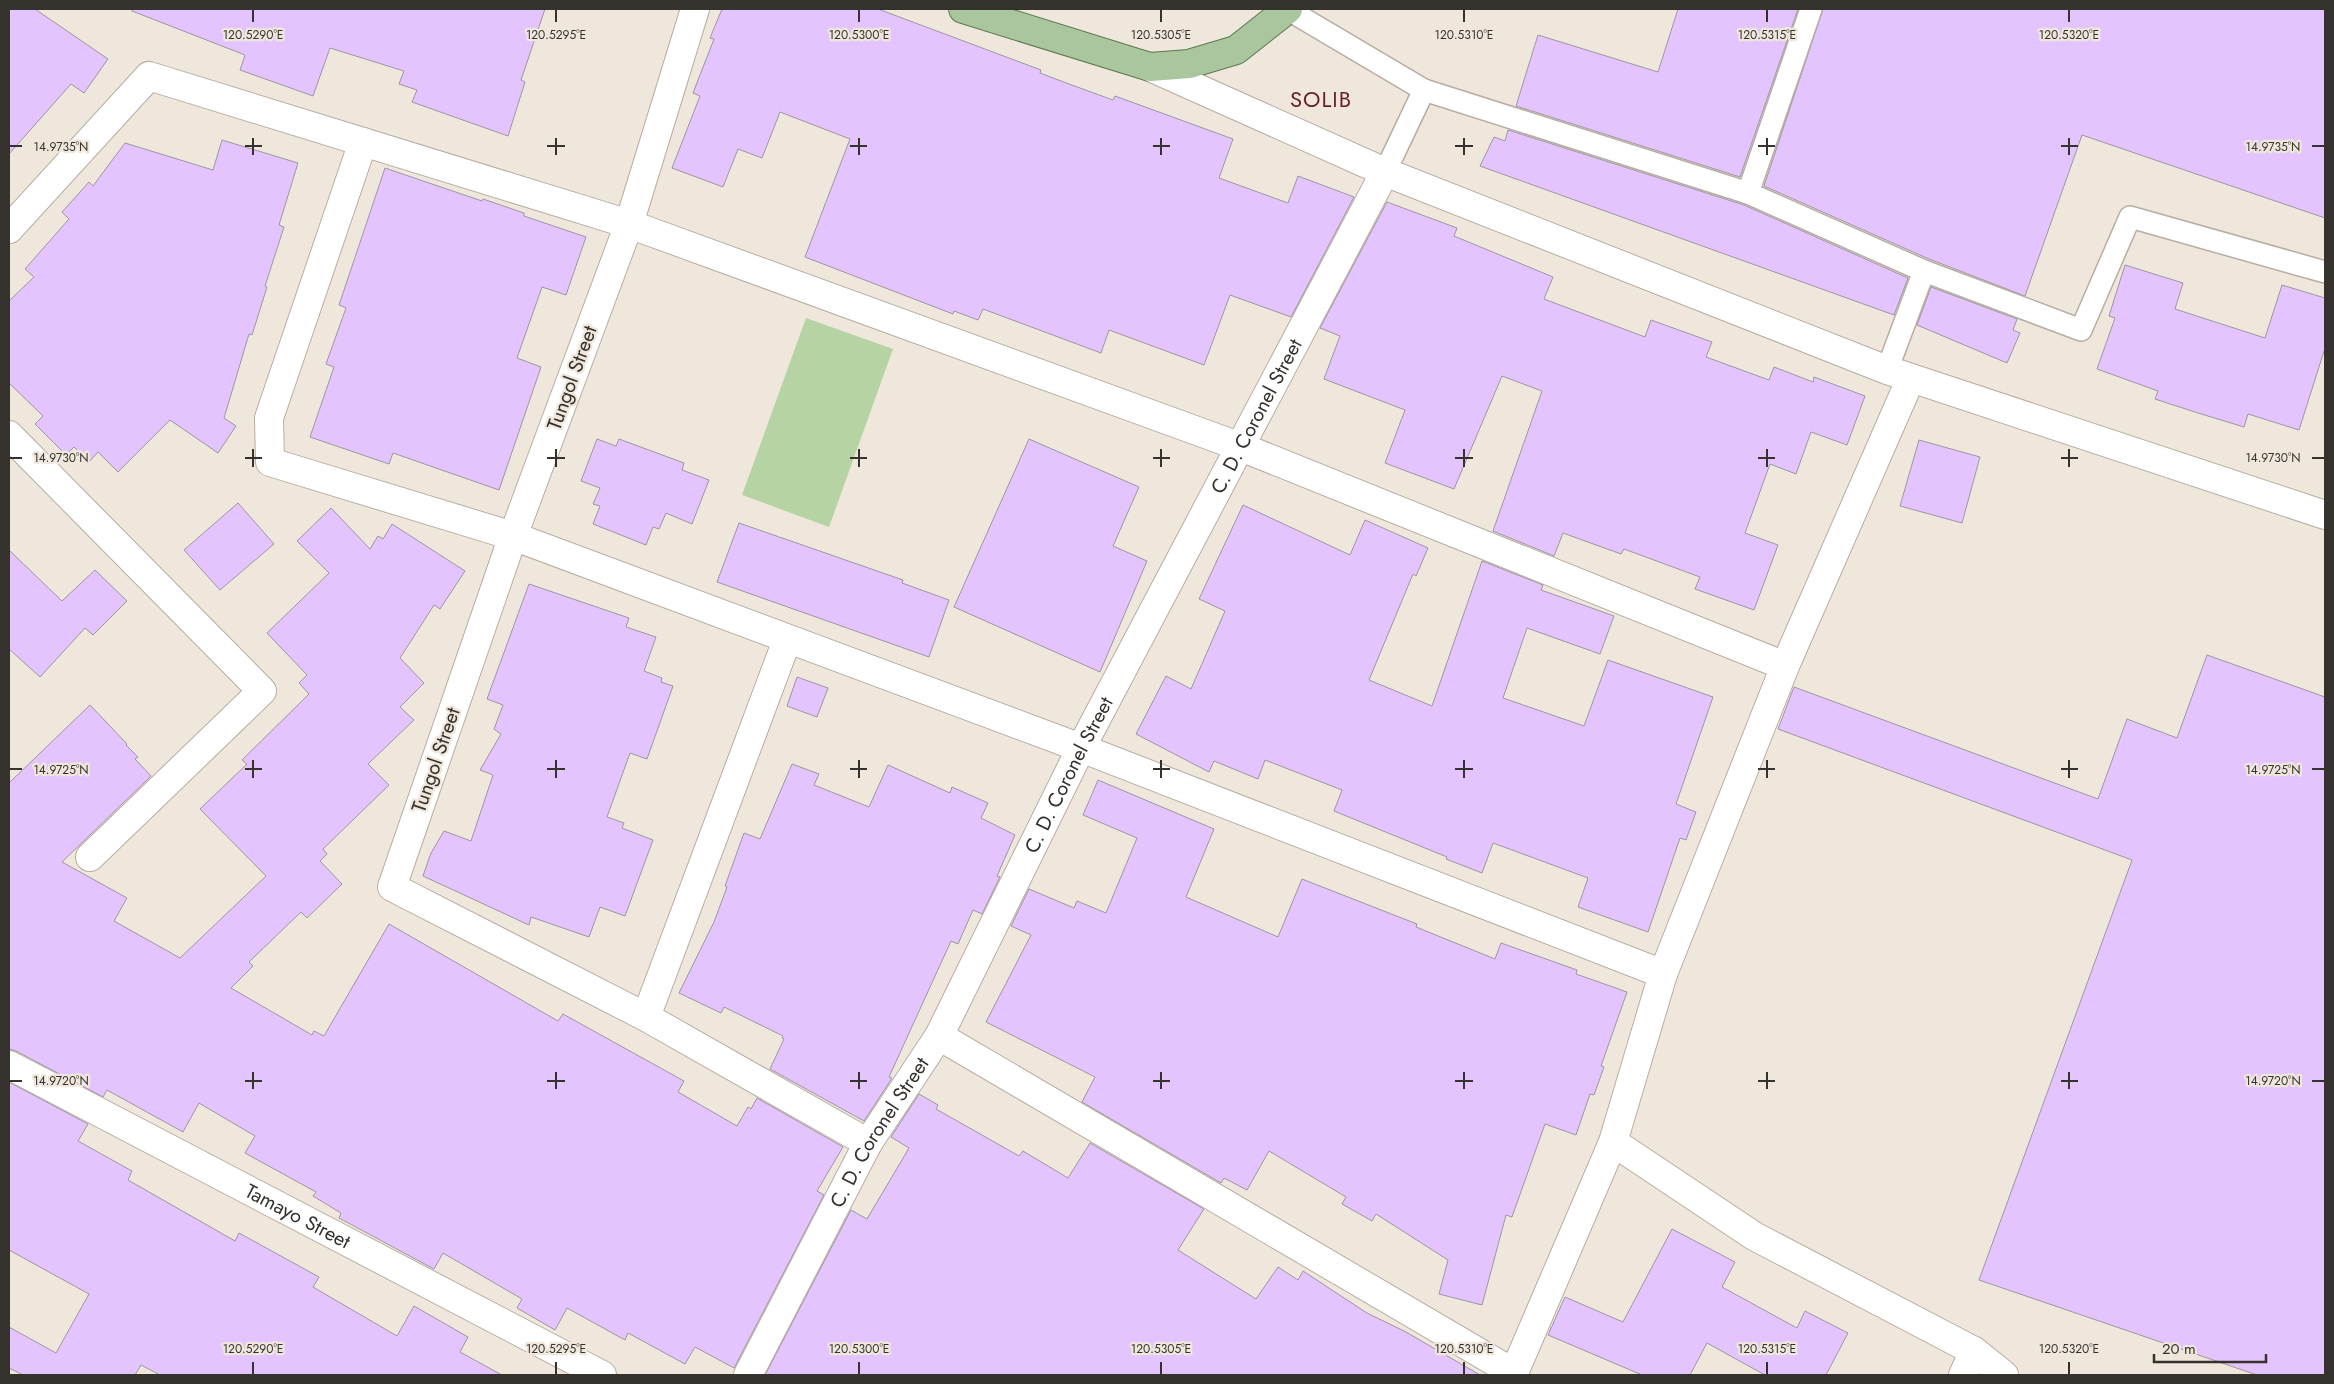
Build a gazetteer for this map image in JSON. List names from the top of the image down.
{
  "streets": {
    "street": ["Tungol Street", "C. D. Coronel Street", "Tamayo Street"]
  },
  "districts": ["SOLIB"],
  "scale_bar": "20 m",
  "coordinates": [
    "120.5290°E",
    "120.5295°E",
    "120.5300°E",
    "120.5305°E",
    "120.5310°E",
    "120.5315°E",
    "120.5320°E",
    "14.9735°N",
    "14.9730°N",
    "14.9725°N",
    "14.9720°N"
  ]
}
